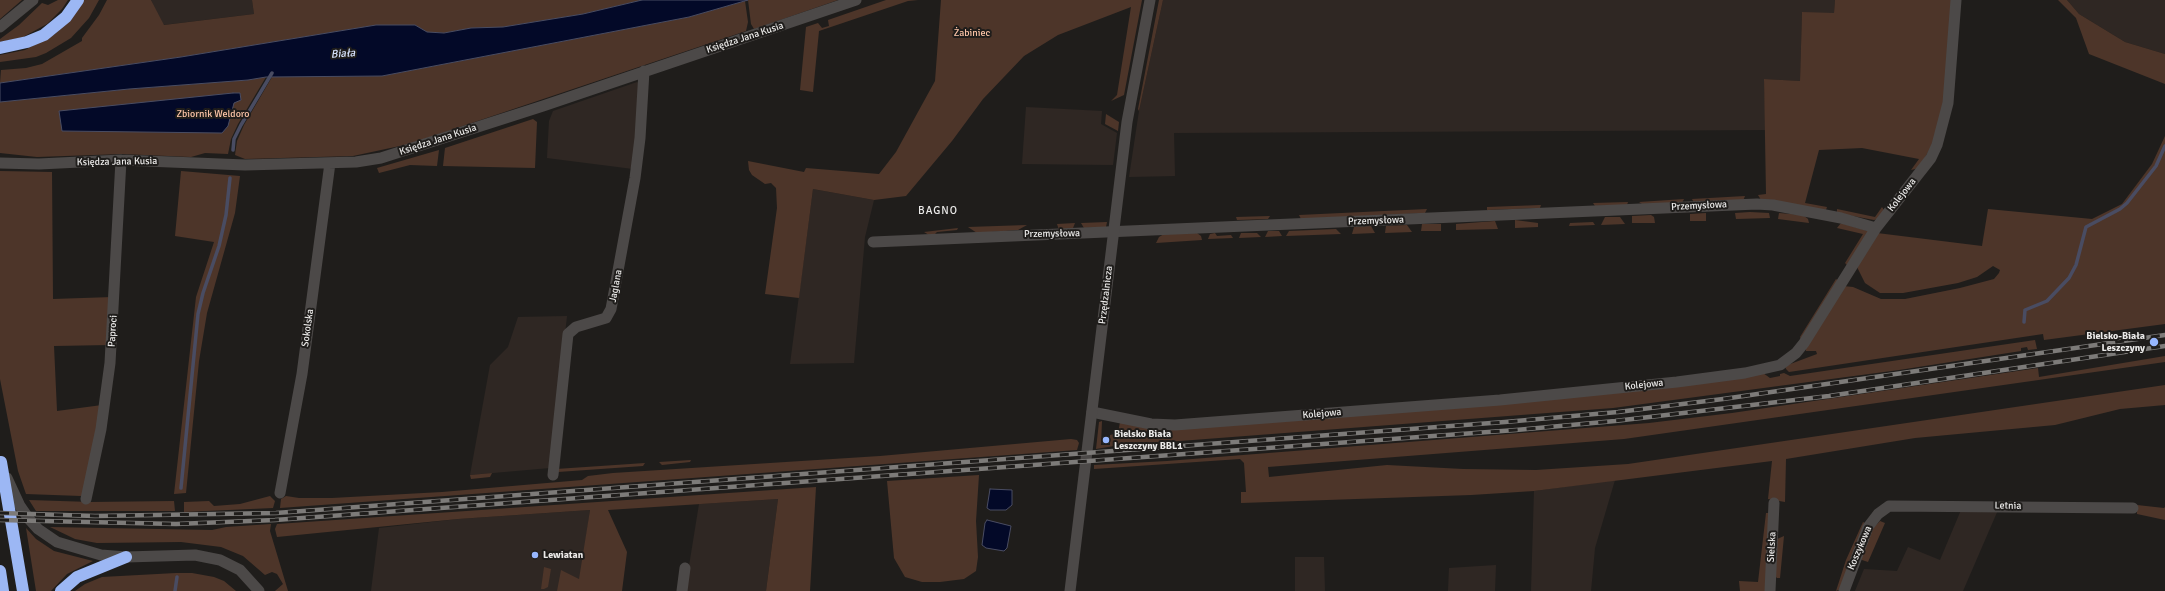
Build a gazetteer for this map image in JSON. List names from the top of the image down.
{
  "streets": {
    "street": [
      "Księdza Jana Kusia",
      "Kolejowa",
      "Przemysłowa",
      "Jaglana",
      "Przędzalnicza",
      "Sokolska",
      "Paproci",
      "Letnia",
      "Sielska",
      "Koszykowa"
    ]
  },
  "crossings": [
    ["Księdza Jana Kusia", "Jaglana"],
    ["Księdza Jana Kusia", "Sokolska"],
    ["Księdza Jana Kusia", "Paproci"],
    ["Kolejowa", "Przemysłowa"],
    ["Kolejowa", "Przędzalnicza"],
    ["Przemysłowa", "Przędzalnicza"],
    ["Letnia", "Koszykowa"]
  ],
  "districts": ["BAGNO"],
  "water": ["Biała"],
  "parks": ["Żabiniec", "Zbiornik Weldoro"],
  "places": ["Bielsko-Biała Leszczyny", "Bielsko Biała Leszczyny BBL1", "Lewiatan"]
}
